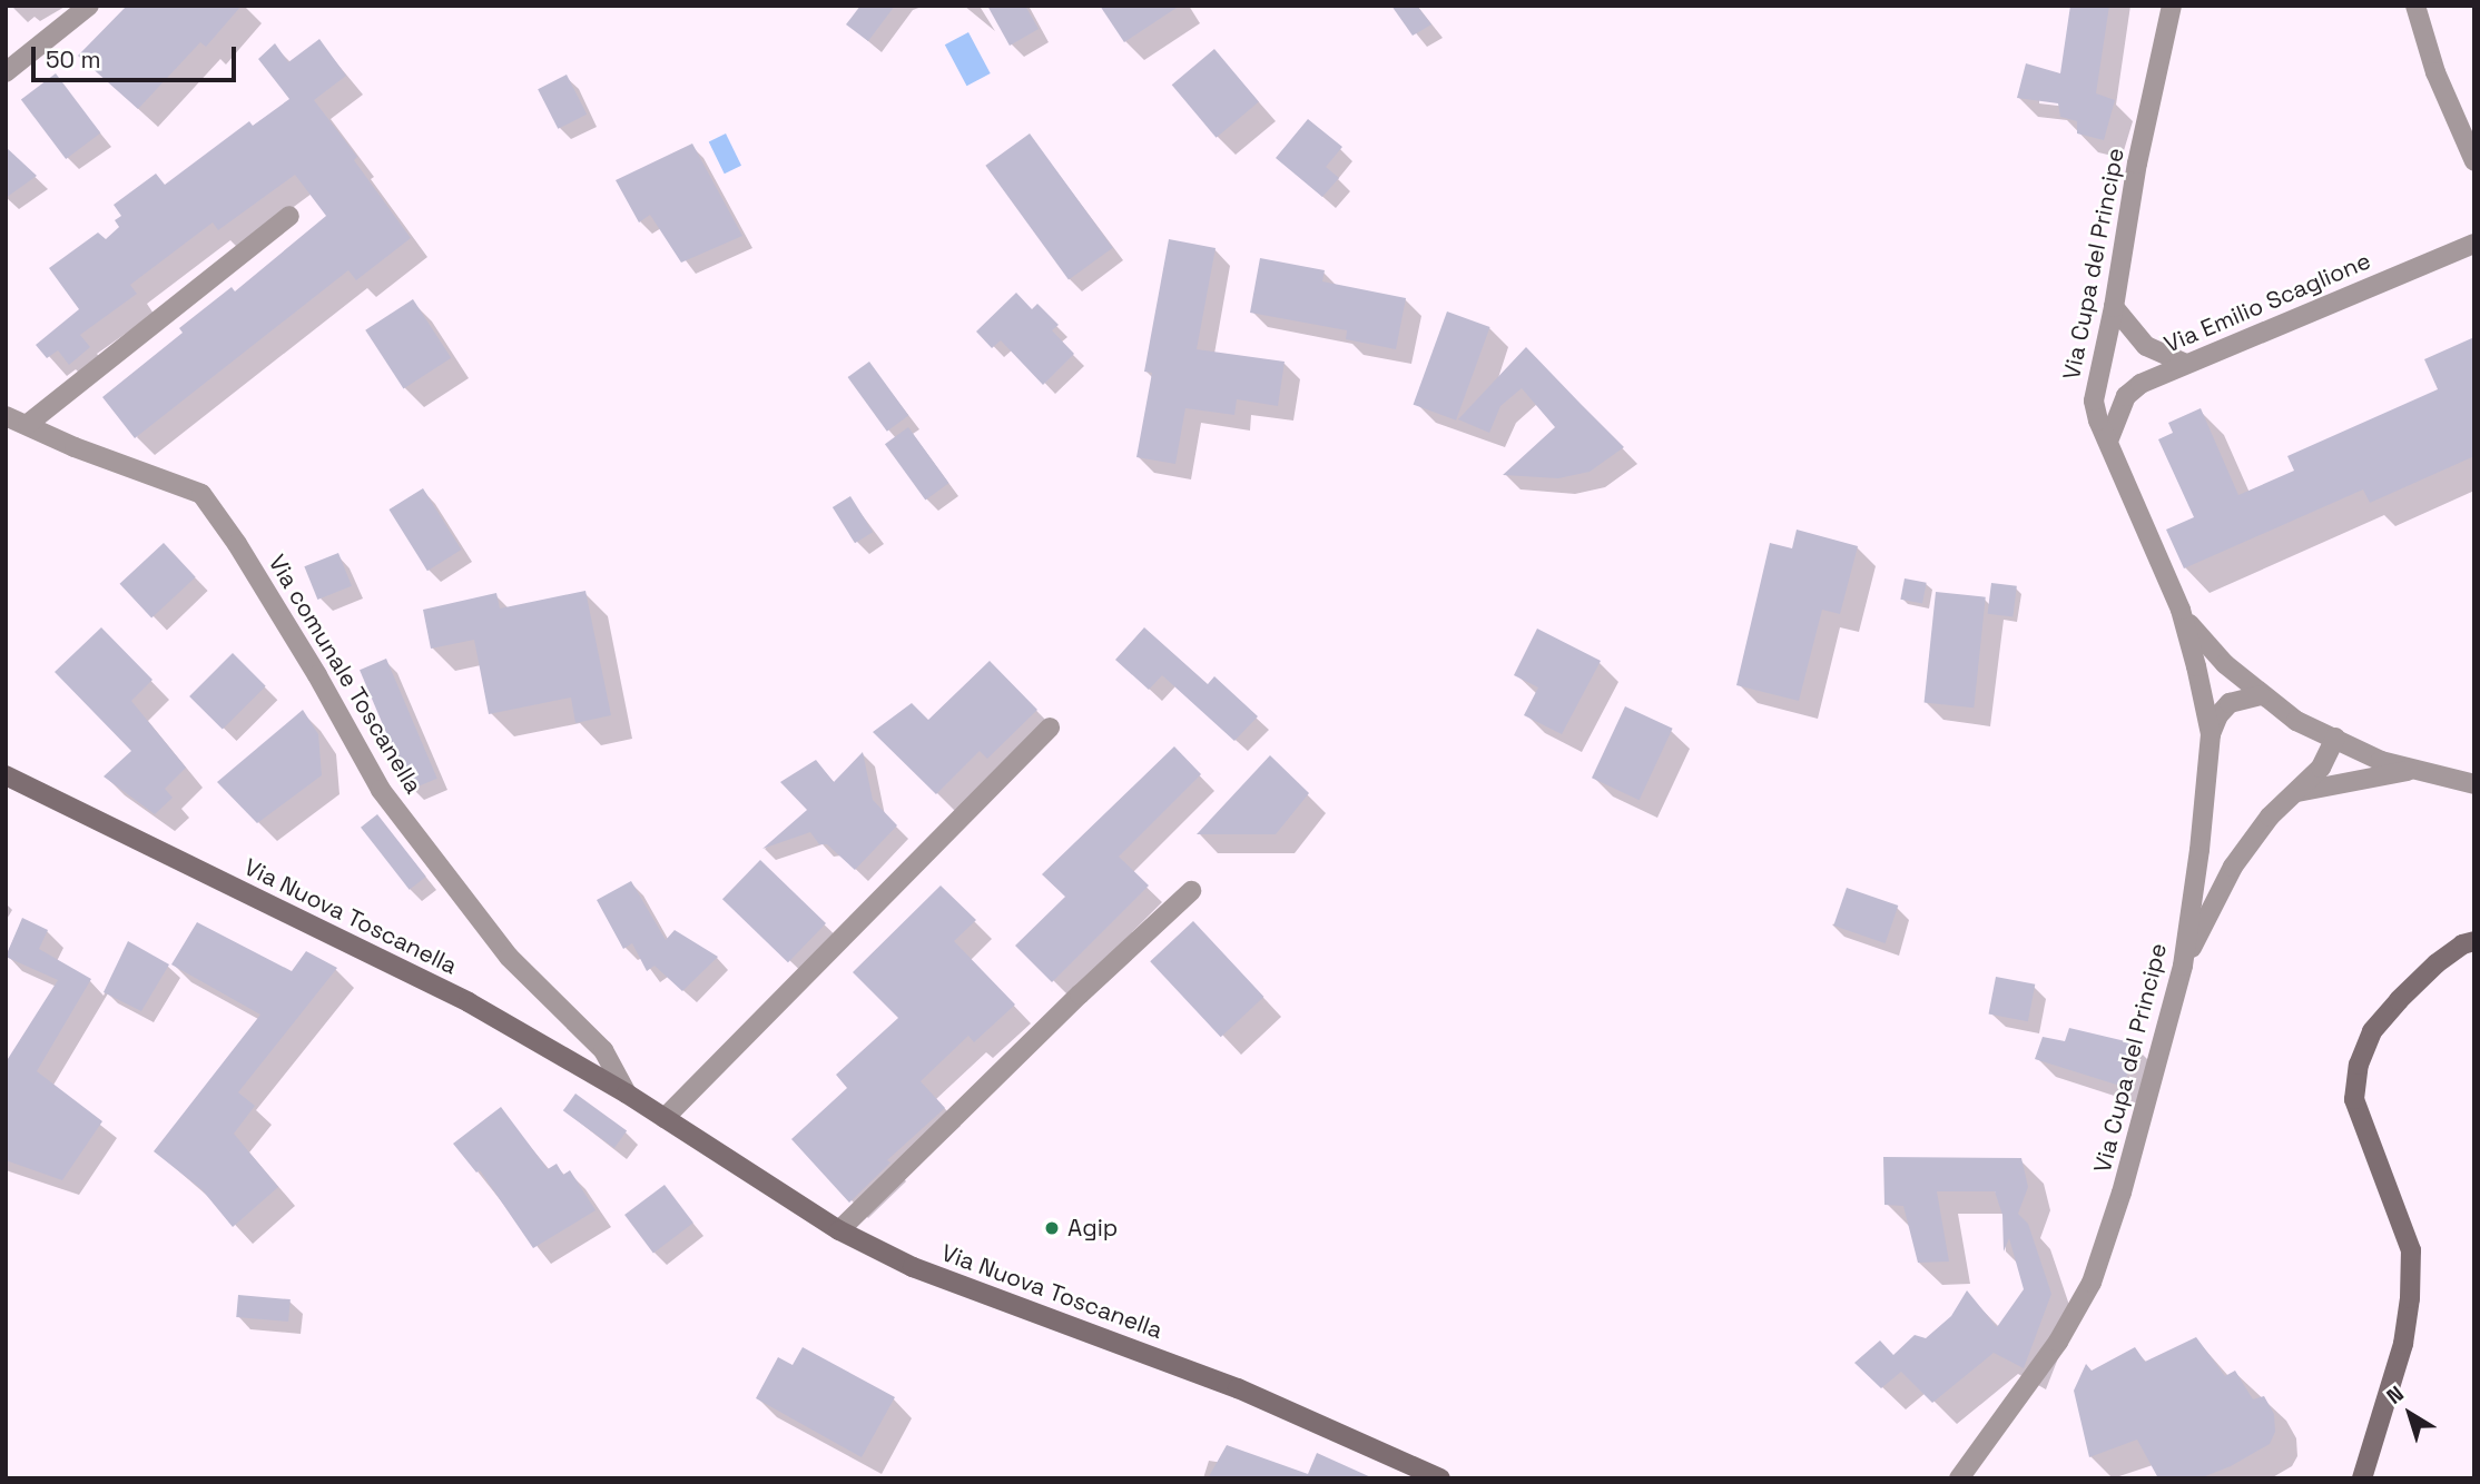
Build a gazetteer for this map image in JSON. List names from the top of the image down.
{
  "streets": {
    "main road": ["Via Nuova Toscanella"],
    "street": ["Via Cupa del Principe", "Via Emilio Scaglione", "Via comunale Toscanella"]
  },
  "crossings": [
    ["Via Cupa del Principe", "Via Emilio Scaglione"],
    ["Via comunale Toscanella", "Via Nuova Toscanella"]
  ],
  "places": ["Agip"],
  "scale_bar": "50 m",
  "north": "top left"
}
